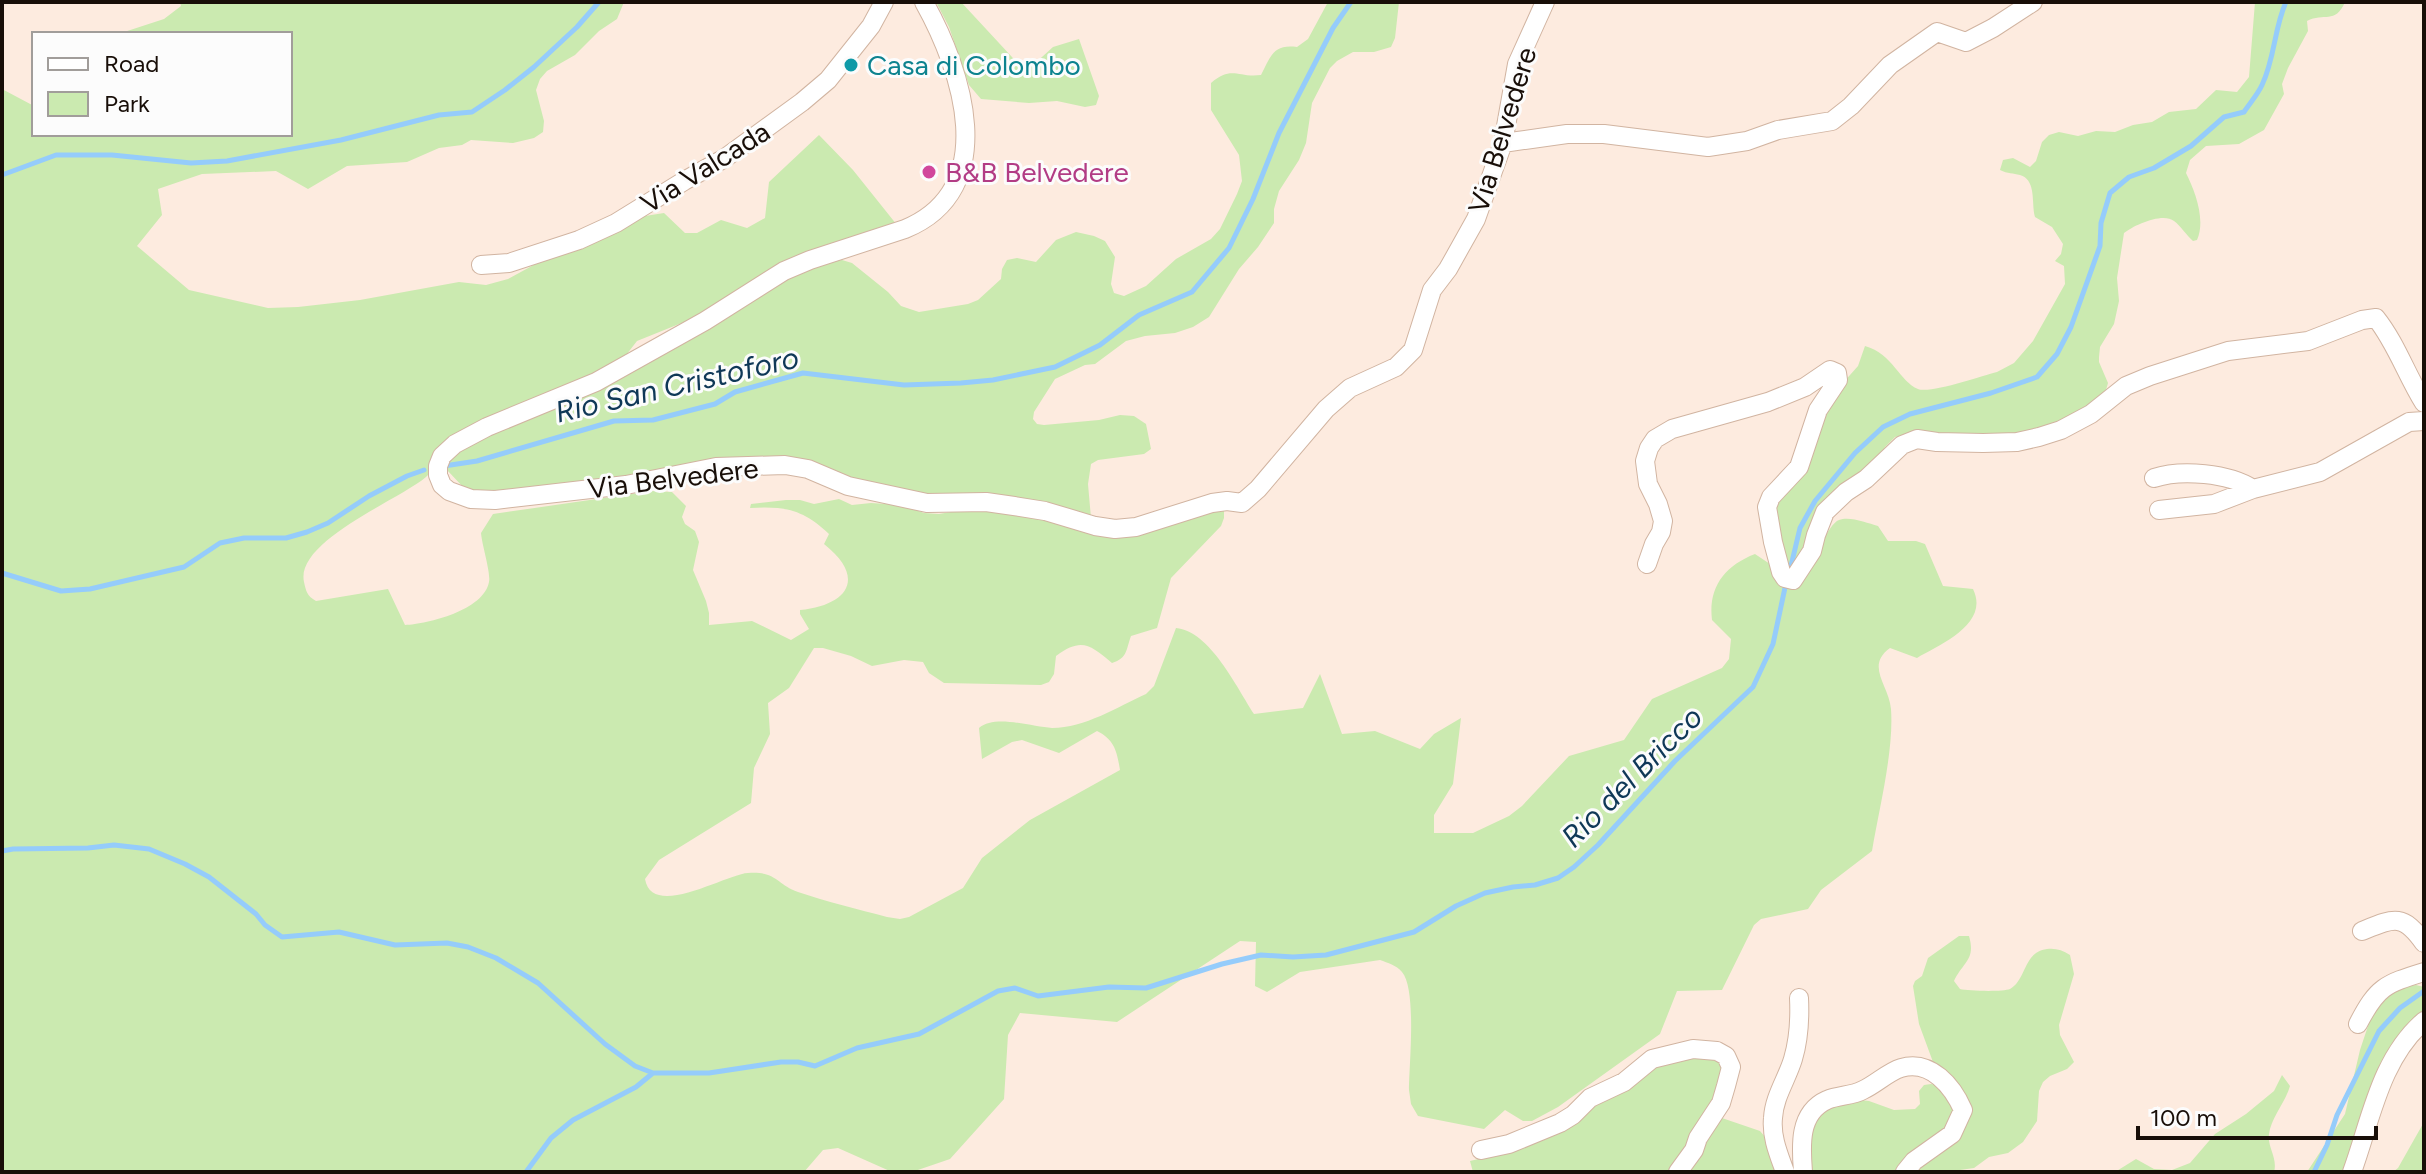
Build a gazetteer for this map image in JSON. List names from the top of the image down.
{
  "streets": {
    "street": ["Via Belvedere", "Via Valcada"]
  },
  "water": ["Rio San Cristoforo", "Rio del Bricco"],
  "places": ["Casa di Colombo", "B&B Belvedere"],
  "legend": ["Road", "Park"],
  "scale_bar": "100 m"
}
